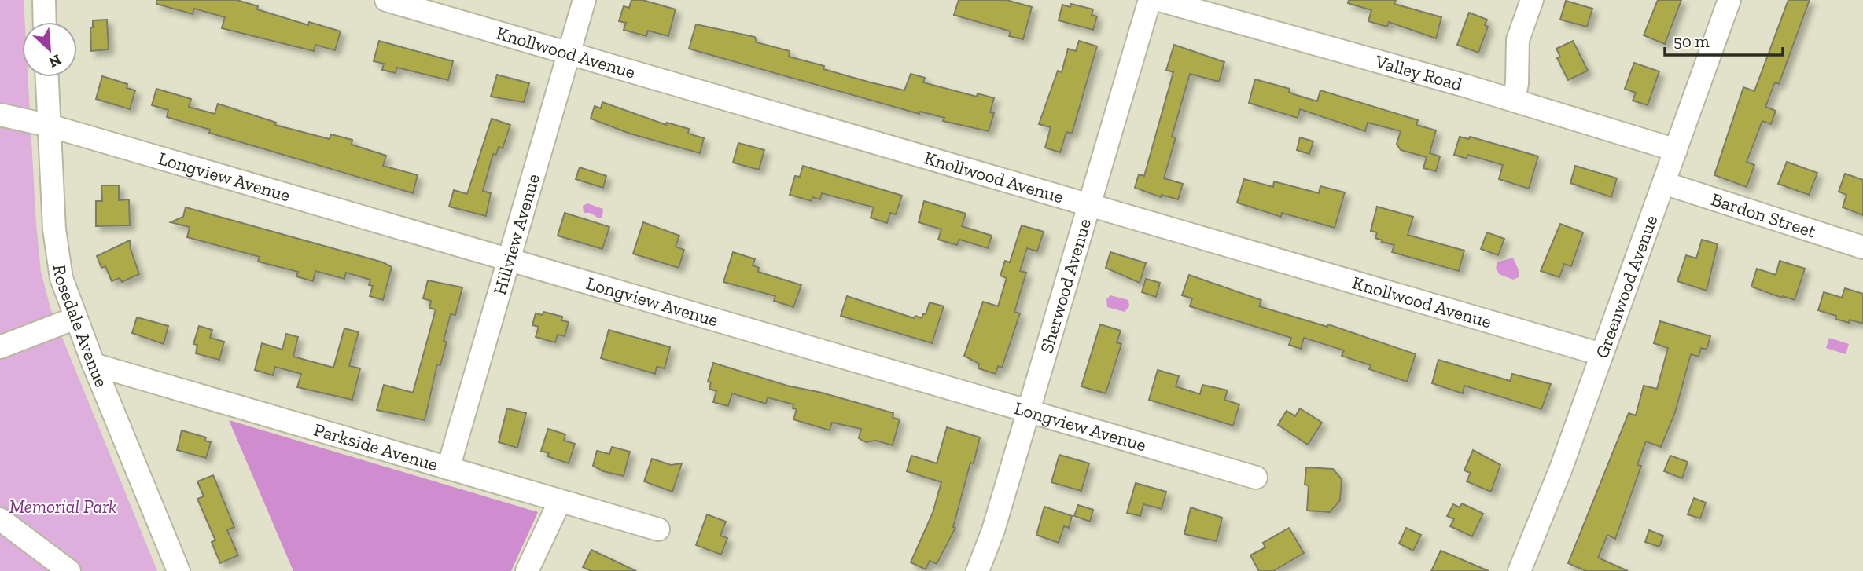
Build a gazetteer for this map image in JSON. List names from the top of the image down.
{
  "streets": {
    "street": [
      "Knollwood Avenue",
      "Valley Road",
      "Longview Avenue",
      "Bardon Street",
      "Hillview Avenue",
      "Sherwood Avenue",
      "Greenwood Avenue",
      "Rosedale Avenue",
      "Parkside Avenue"
    ]
  },
  "crossings": [
    ["Knollwood Avenue", "Hillview Avenue"],
    ["Knollwood Avenue", "Sherwood Avenue"],
    ["Knollwood Avenue", "Greenwood Avenue"],
    ["Valley Road", "Greenwood Avenue"],
    ["Longview Avenue", "Hillview Avenue"],
    ["Longview Avenue", "Sherwood Avenue"],
    ["Longview Avenue", "Rosedale Avenue"],
    ["Bardon Street", "Greenwood Avenue"],
    ["Hillview Avenue", "Parkside Avenue"],
    ["Rosedale Avenue", "Parkside Avenue"]
  ],
  "parks": ["Memorial Park"],
  "scale_bar": "50 m",
  "north": "bottom right"
}
